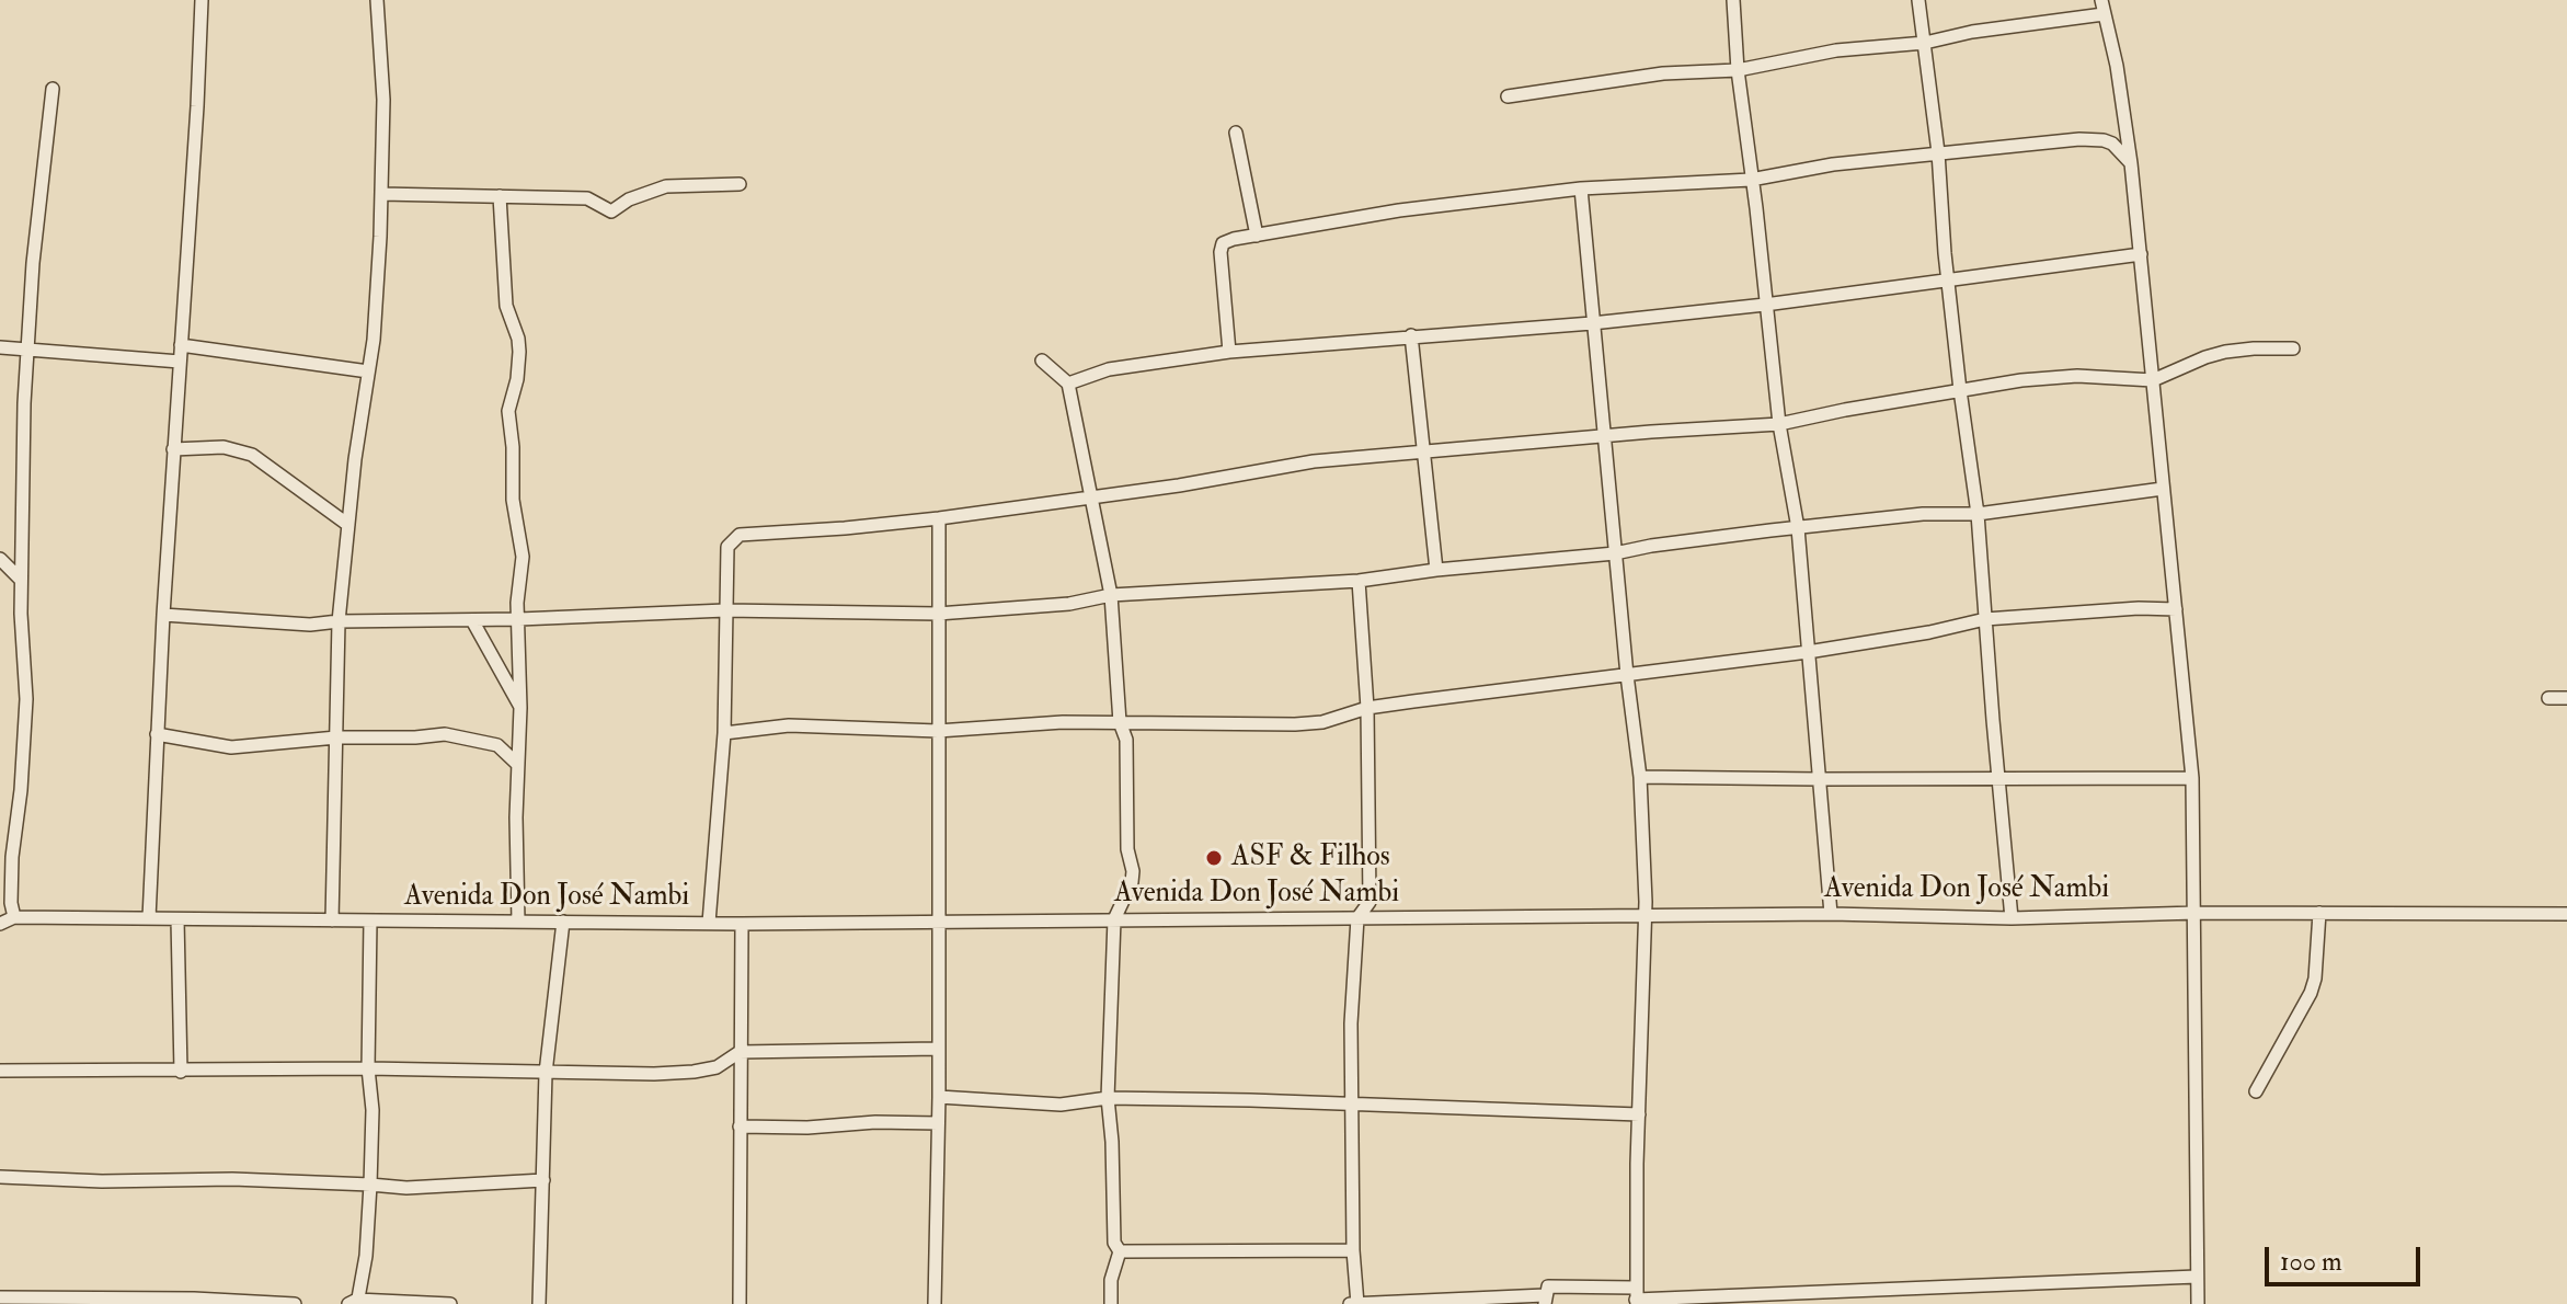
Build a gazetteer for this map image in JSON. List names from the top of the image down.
{
  "streets": {
    "street": ["Avenida Don José Nambi"]
  },
  "places": ["ASF & Filhos"],
  "scale_bar": "100 m"
}
